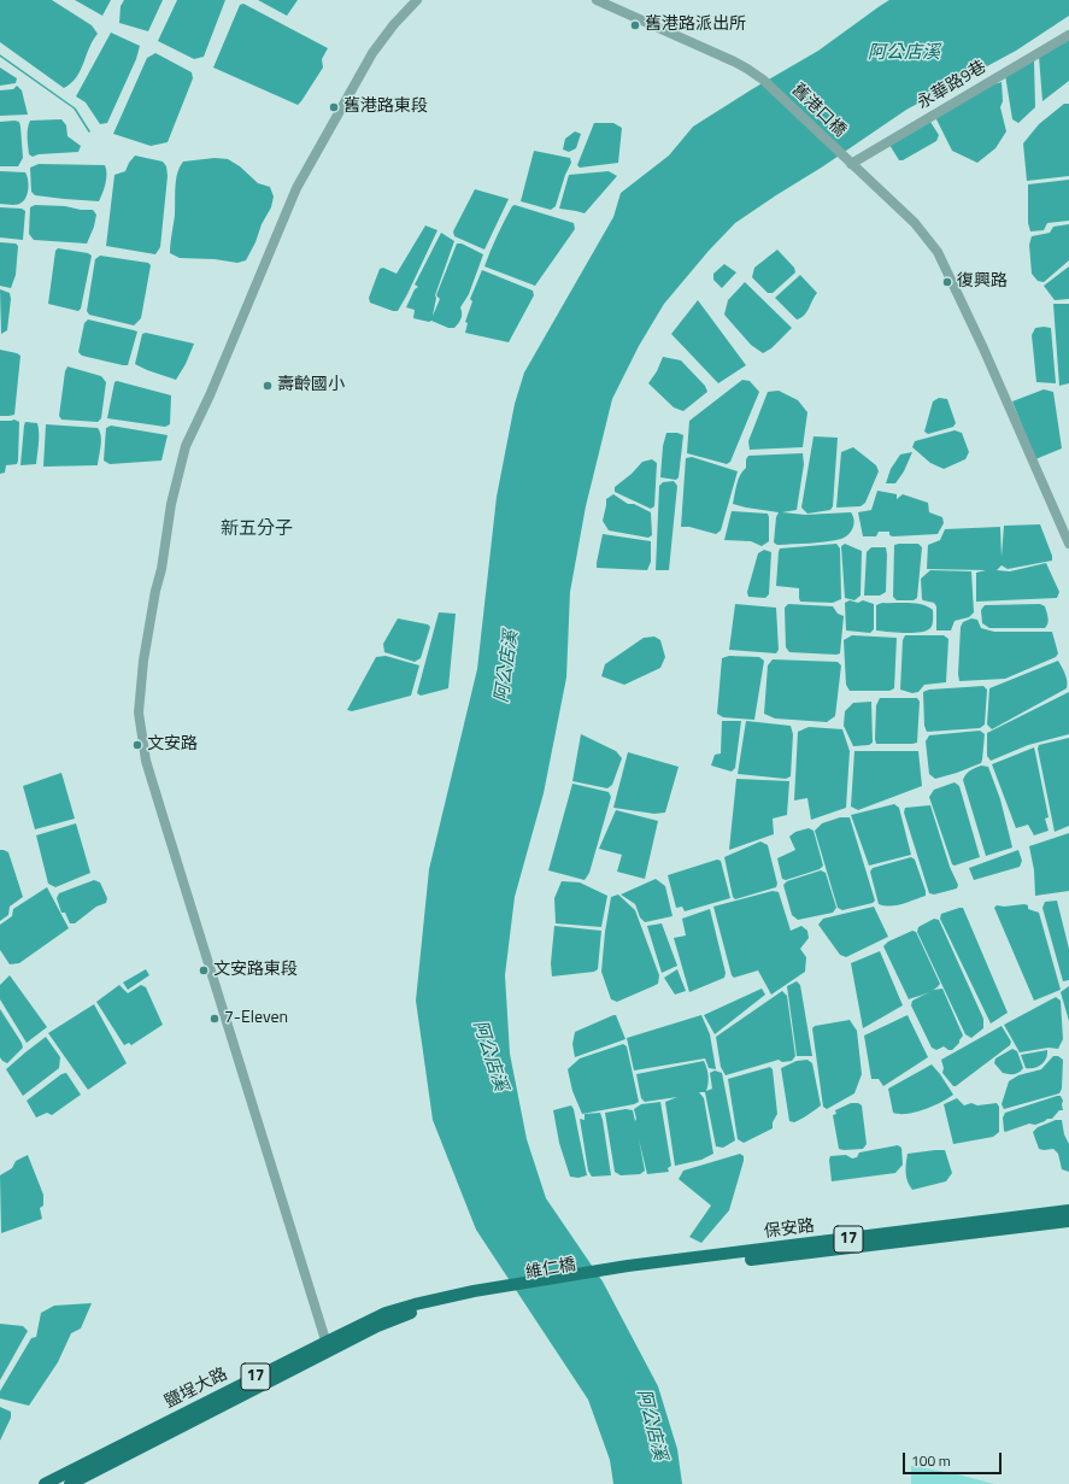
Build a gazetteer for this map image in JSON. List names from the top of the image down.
{
  "streets": {
    "main road": [
      "保安路",
      "17",
      "維仁橋",
      "鹽埕大路"
    ],
    "street": ["永華路9巷", "舊港口橋"]
  },
  "crossings": [
    ["永華路9巷", "舊港口橋"],
    ["保安路", "維仁橋"],
    ["維仁橋", "鹽埕大路"]
  ],
  "districts": ["新五分子"],
  "water": ["阿公店溪"],
  "places": [
    "舊港路派出所",
    "舊港路東段",
    "復興路",
    "壽齡國小",
    "文安路",
    "文安路東段",
    "7-Eleven"
  ],
  "scale_bar": "100 m"
}
